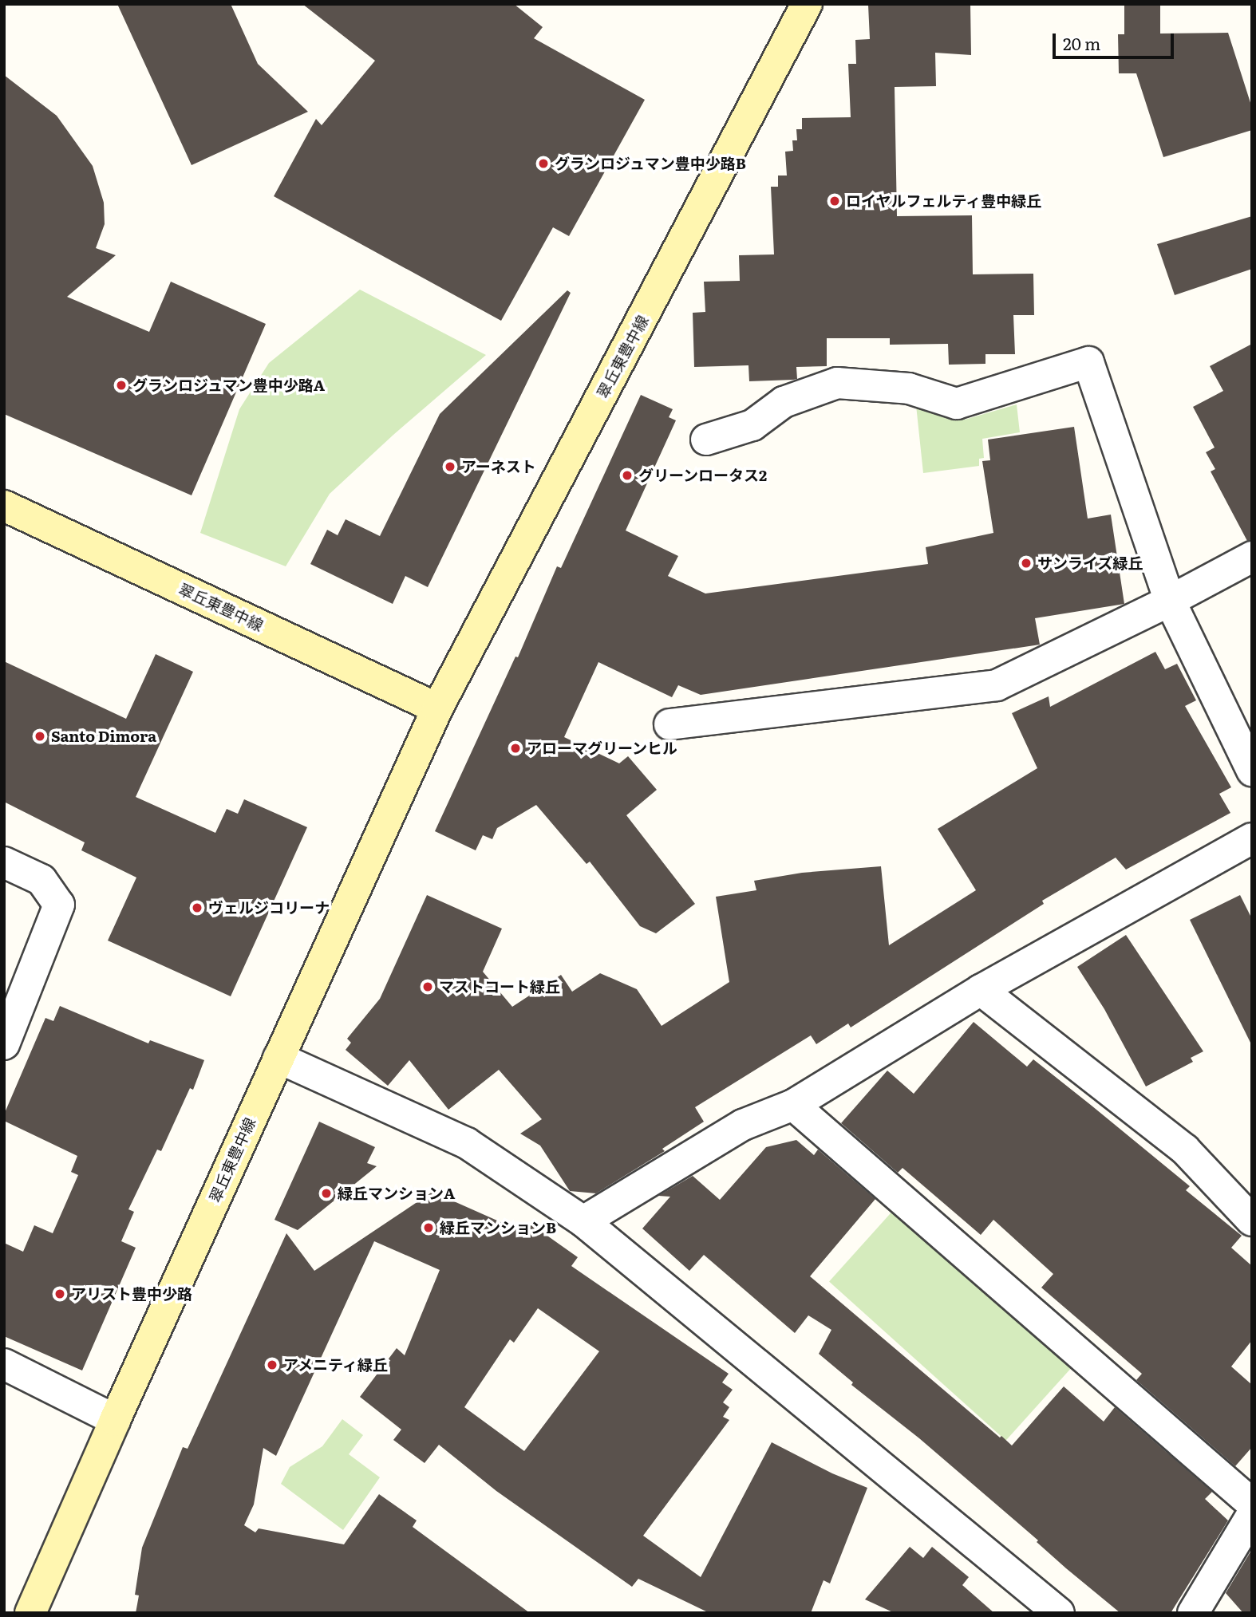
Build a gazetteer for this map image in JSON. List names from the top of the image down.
{
  "streets": {
    "street": ["翠丘東豊中線"]
  },
  "places": [
    "グランロジュマン豊中少路B",
    "ロイヤルフェルティ豊中緑丘",
    "グランロジュマン豊中少路A",
    "アーネスト",
    "グリーンロータス2",
    "サンライズ緑丘",
    "Santo Dimora",
    "アローマグリーンヒル",
    "ヴェルジコリーナ",
    "マストコート緑丘",
    "緑丘マンションA",
    "緑丘マンションB",
    "アリスト豊中少路",
    "アメニティ緑丘"
  ],
  "scale_bar": "20 m"
}
